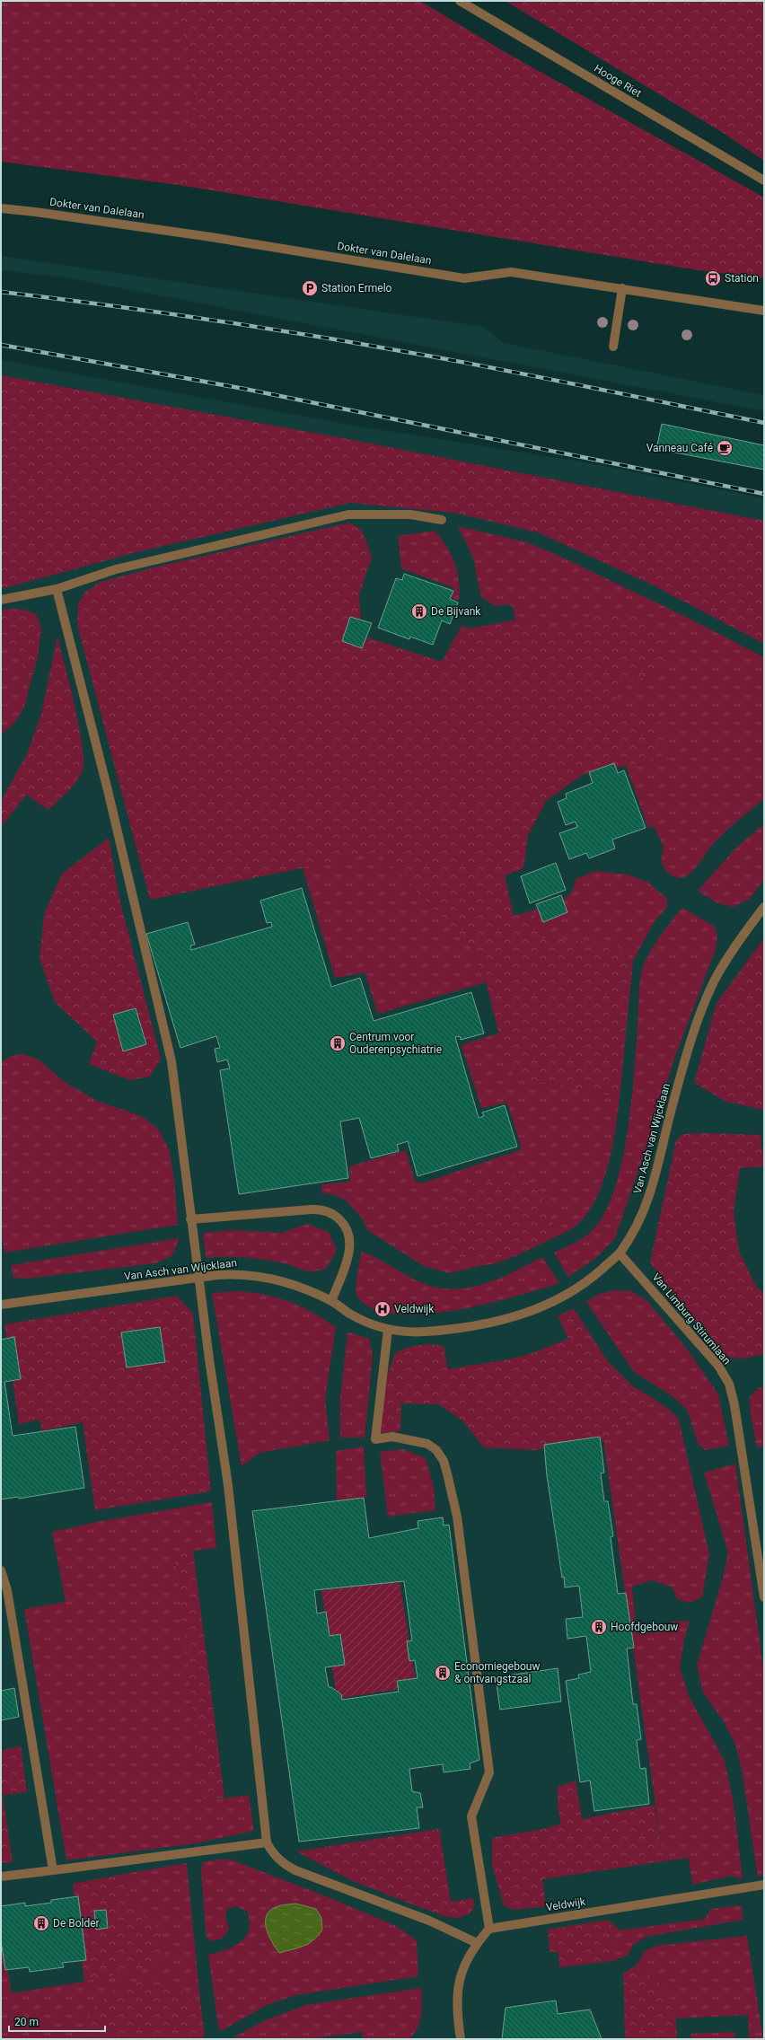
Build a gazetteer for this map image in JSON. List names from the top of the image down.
{
  "streets": {
    "street": [
      "Hooge Riet",
      "Dokter van Dalelaan",
      "Van Asch van Wijcklaan",
      "Van Limburg Stirumlaan",
      "Veldwijk"
    ]
  },
  "crossings": [
    ["Van Asch van Wijcklaan", "Van Limburg Stirumlaan"]
  ],
  "places": {
    "bus stop": ["Station"],
    "parking": ["Station Ermelo"],
    "cafe": ["Vanneau Café"],
    "building": [
      "De Bijvank",
      "Centrum voor Ouderenpsychiatrie",
      "Hoofdgebouw",
      "Economiegebouw & ontvangstzaal",
      "De Bolder"
    ],
    "hospital": ["Veldwijk"]
  },
  "scale_bar": "20 m"
}
